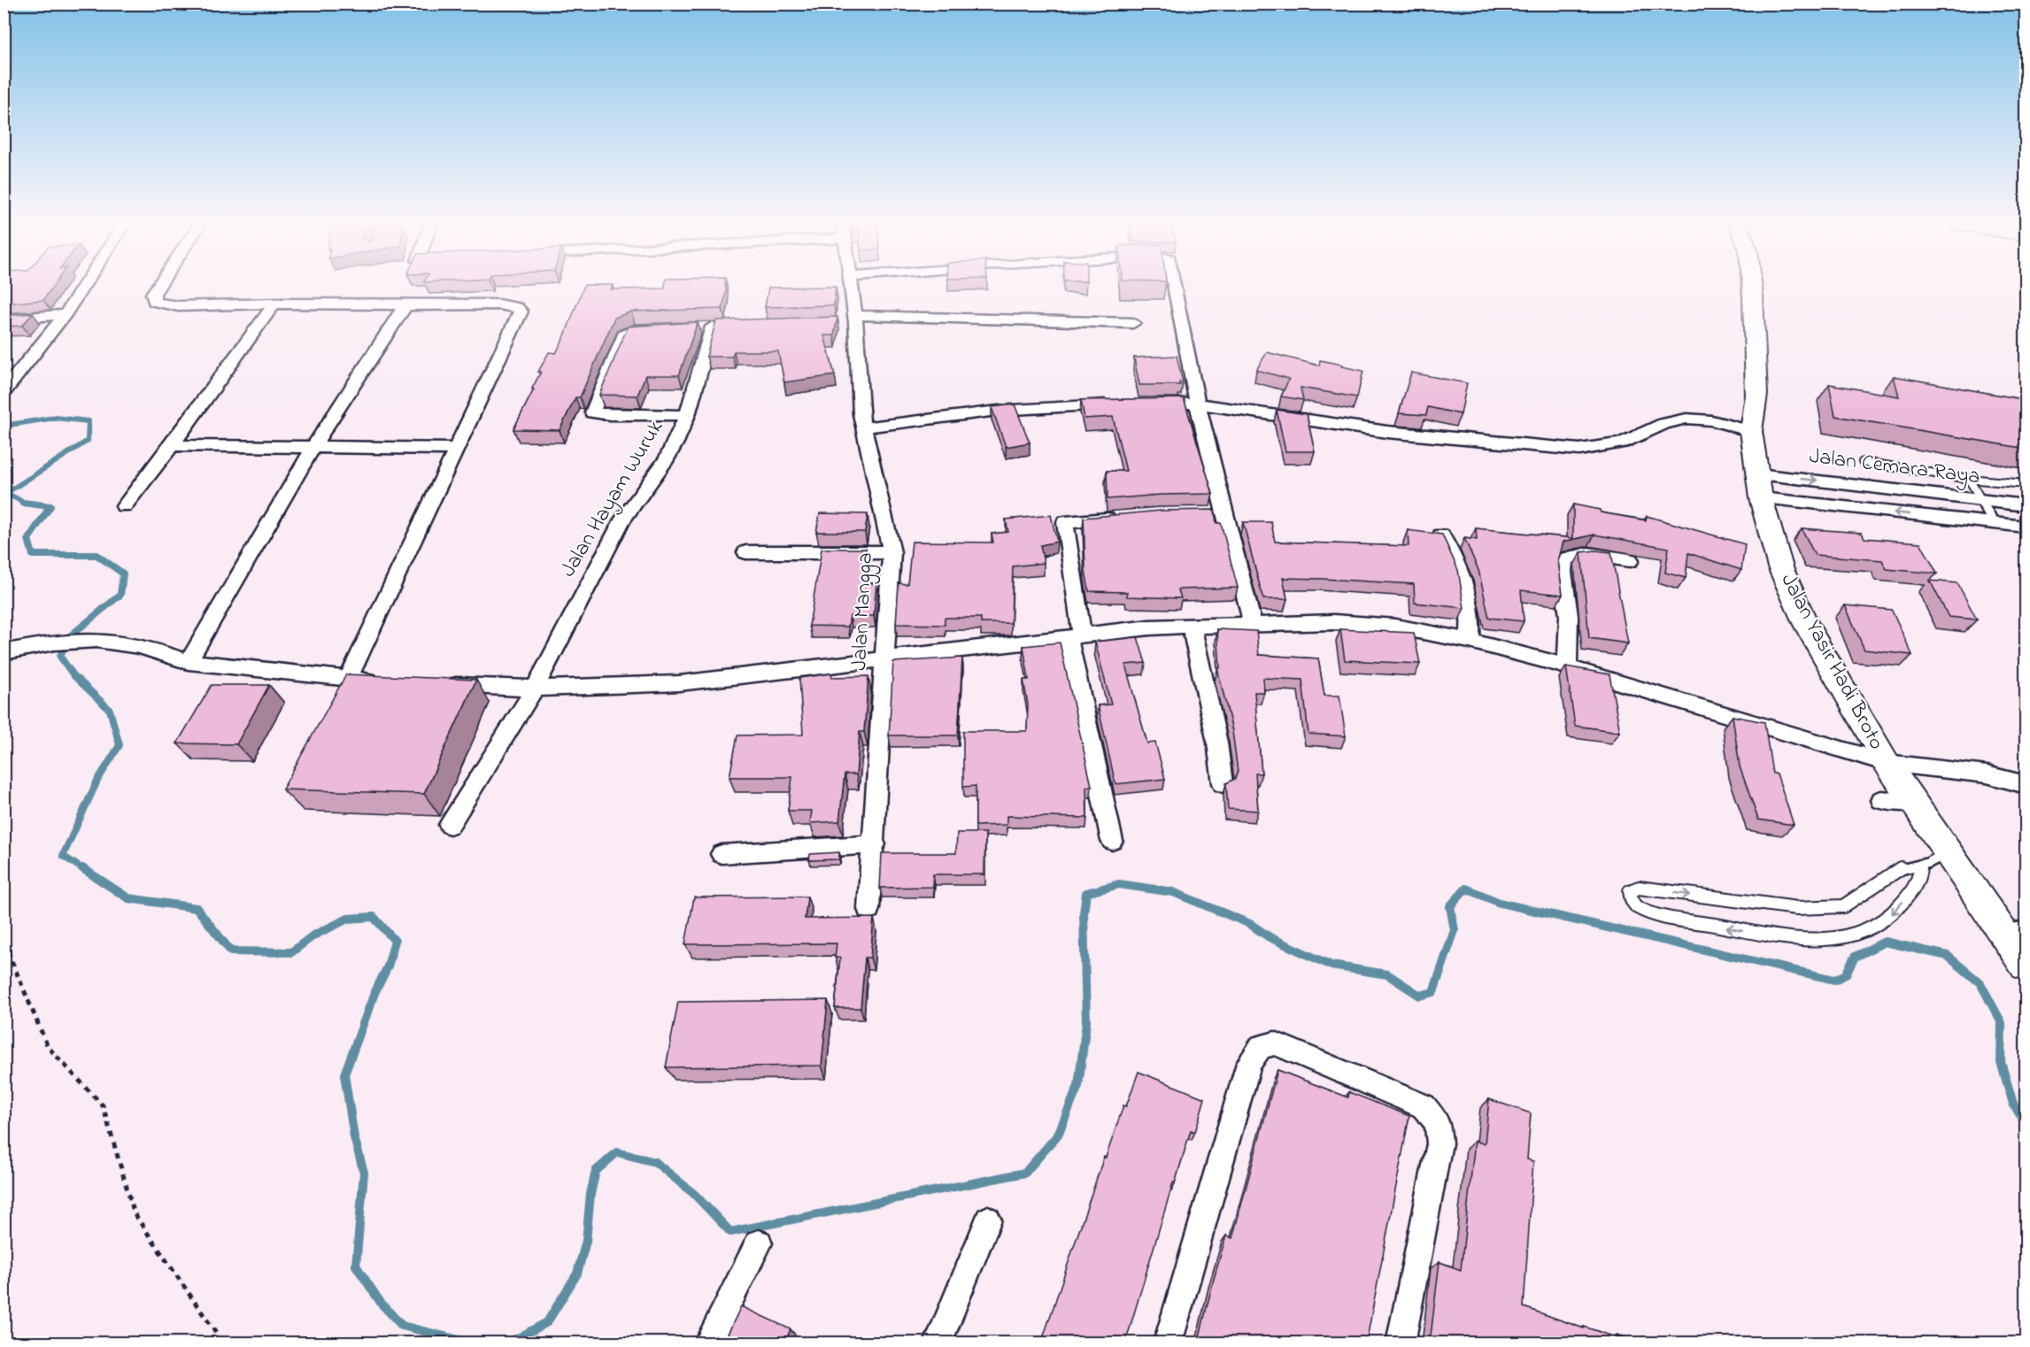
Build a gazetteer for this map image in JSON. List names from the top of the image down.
{
  "streets": {
    "street": [
      "Jalan Cemara Raya",
      "Jalan Hayam Wuruk",
      "Jalan Mangga",
      "Jalan Yasir Hadi Broto"
    ]
  },
  "crossings": [
    ["Jalan Cemara Raya", "Jalan Yasir Hadi Broto"]
  ]
}
